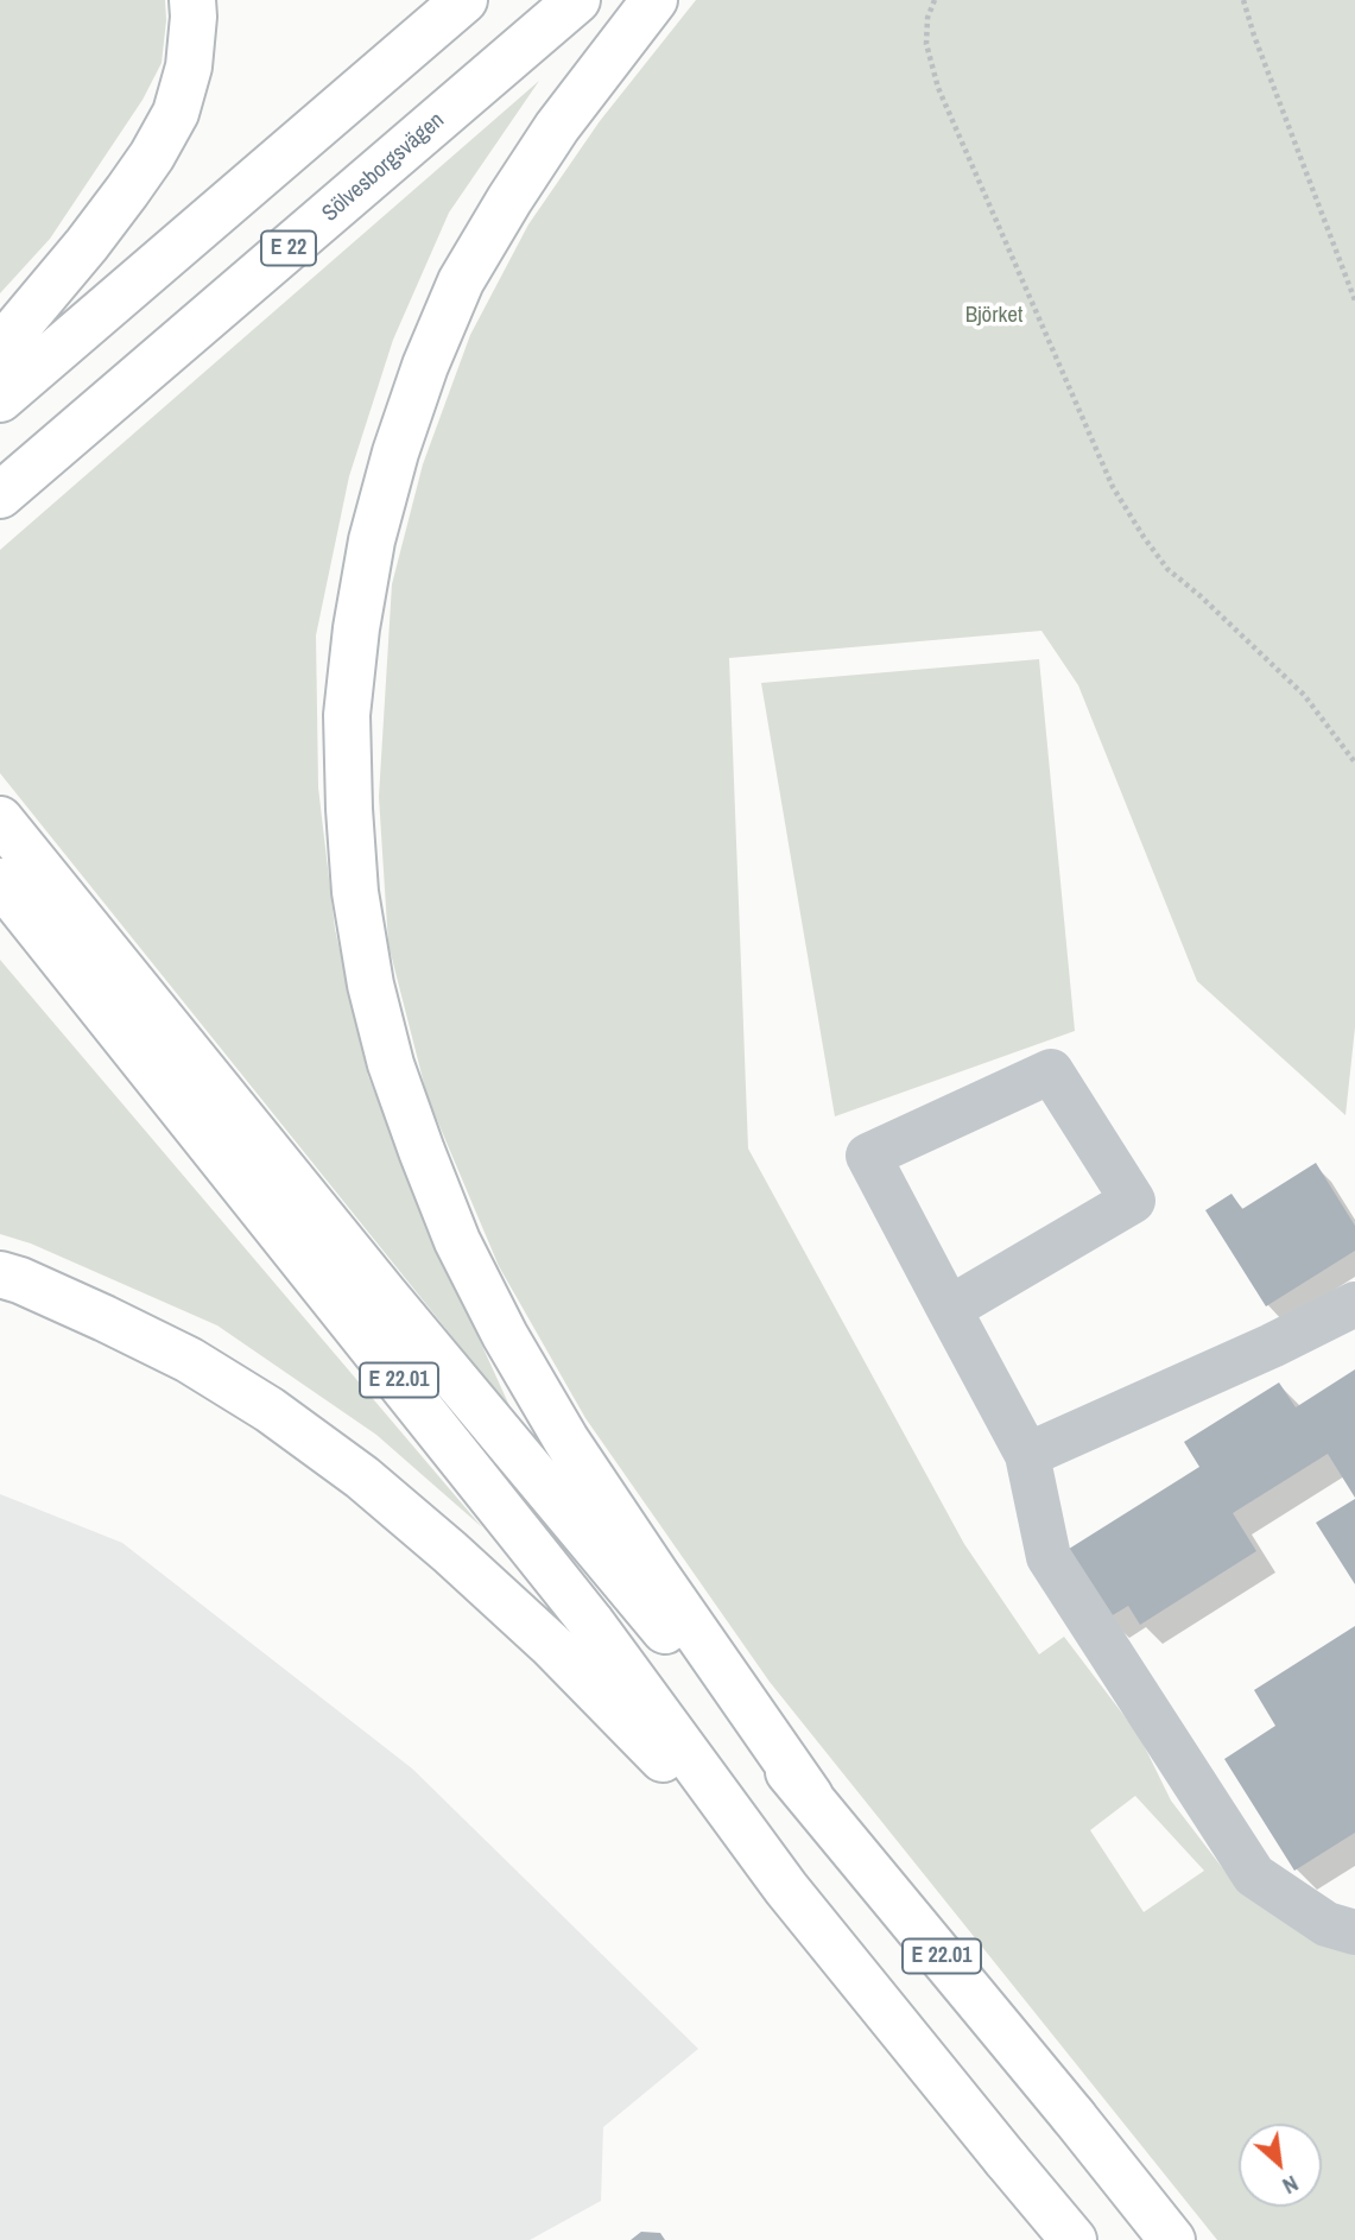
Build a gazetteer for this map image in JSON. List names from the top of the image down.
{
  "streets": {
    "main road": ["Sölvesborgsvägen", "E 22", "E 22.01"]
  },
  "parks": ["Björket"],
  "north": "bottom right"
}
